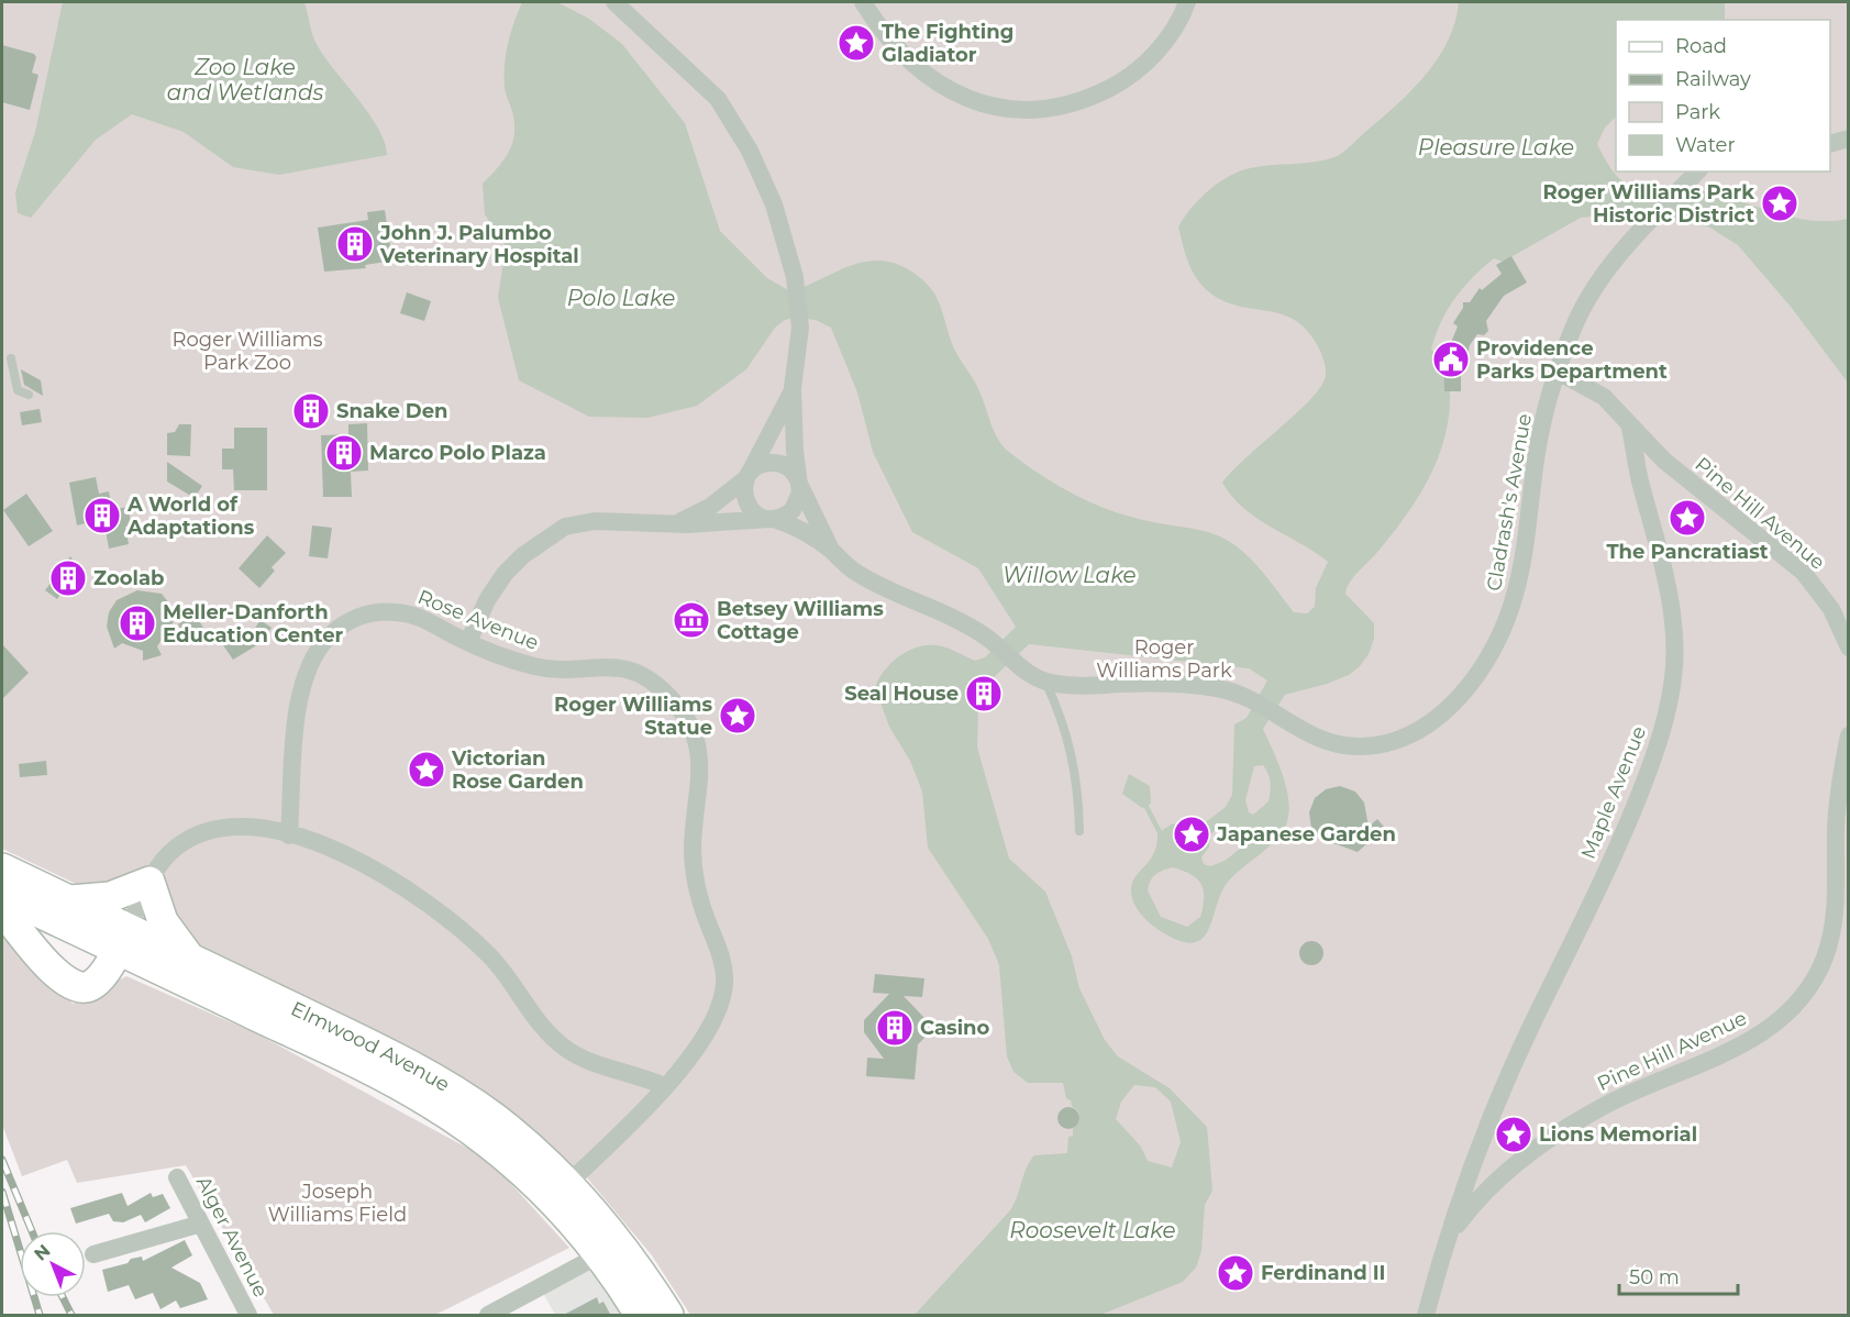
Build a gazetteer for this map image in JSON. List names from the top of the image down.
{
  "streets": {
    "main road": ["Elmwood Avenue"],
    "street": [
      "Cladrash's Avenue",
      "Pine Hill Avenue",
      "Rose Avenue",
      "Maple Avenue",
      "Alger Avenue"
    ]
  },
  "crossings": [
    ["Pine Hill Avenue", "Maple Avenue"],
    ["Rose Avenue", "Elmwood Avenue"]
  ],
  "water": [
    "Zoo Lake and Wetlands",
    "Pleasure Lake",
    "Polo Lake",
    "Willow Lake",
    "Roosevelt Lake"
  ],
  "parks": ["Roger Williams Park Zoo", "Roger Williams Park", "Joseph Williams Field"],
  "places": {
    "place": [
      "The Fighting Gladiator",
      "Roger Williams Park Historic District",
      "The Pancratiast",
      "Roger Williams Statue",
      "Victorian Rose Garden",
      "Japanese Garden",
      "Lions Memorial",
      "Ferdinand II"
    ],
    "building": [
      "John J. Palumbo Veterinary Hospital",
      "Snake Den",
      "Marco Polo Plaza",
      "A World of Adaptations",
      "Zoolab",
      "Meller-Danforth Education Center",
      "Seal House",
      "Casino"
    ],
    "public building": ["Providence Parks Department"],
    "museum": ["Betsey Williams Cottage"]
  },
  "legend": [
    "Road",
    "Railway",
    "Park",
    "Water"
  ],
  "scale_bar": "50 m",
  "north": "top left"
}
